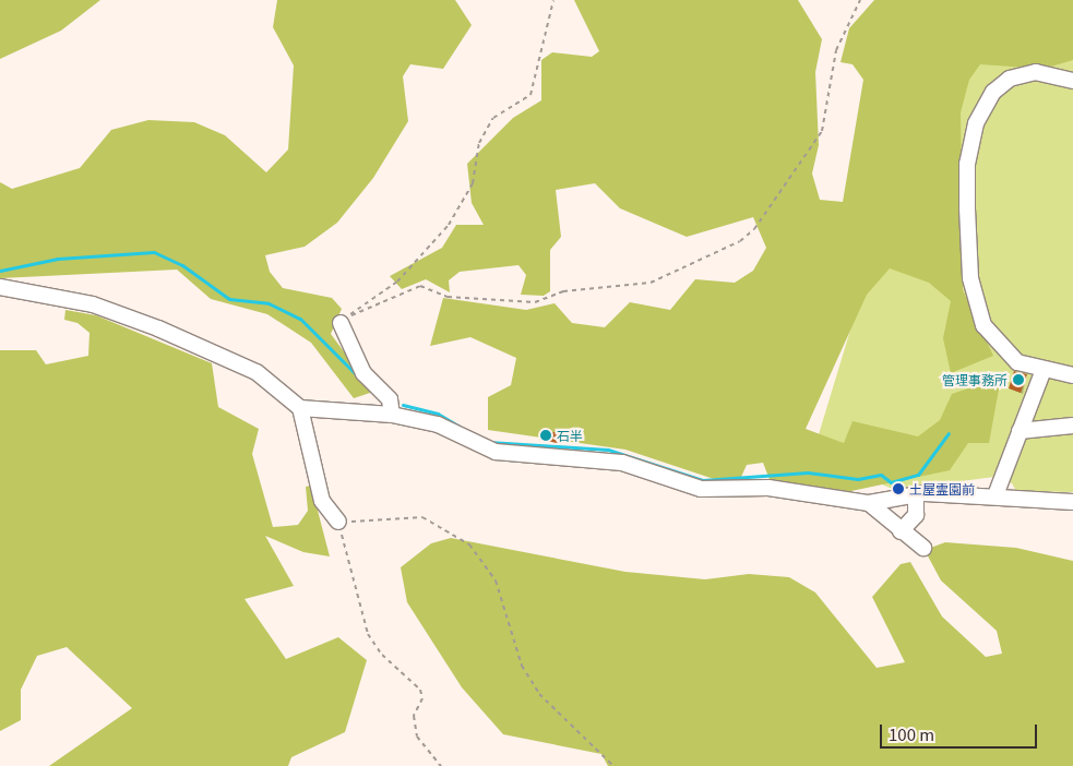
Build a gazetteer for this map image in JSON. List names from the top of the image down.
{
  "places": ["管理事務所", "石半", "土屋霊園前"],
  "scale_bar": "100 m"
}
